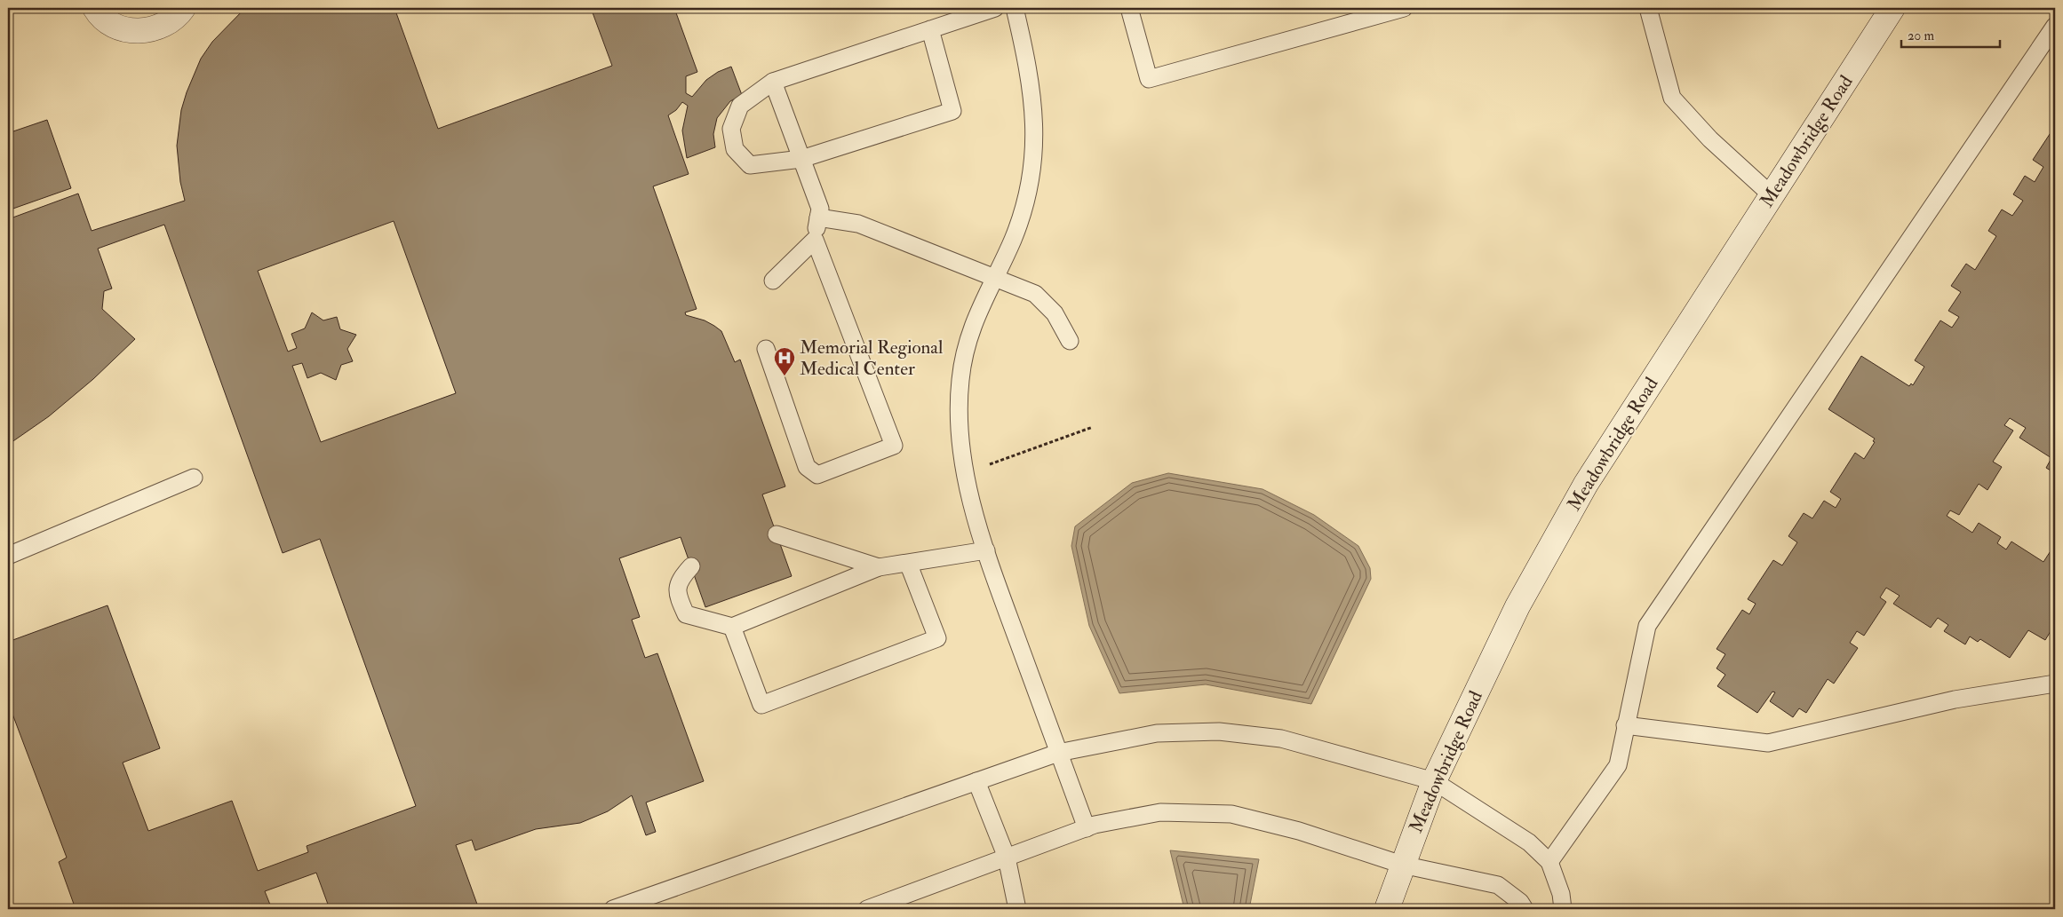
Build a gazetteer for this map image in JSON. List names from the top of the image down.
{
  "streets": {
    "main road": ["Meadowbridge Road"]
  },
  "places": {
    "hospital": ["Memorial Regional Medical Center"]
  },
  "scale_bar": "20 m"
}
